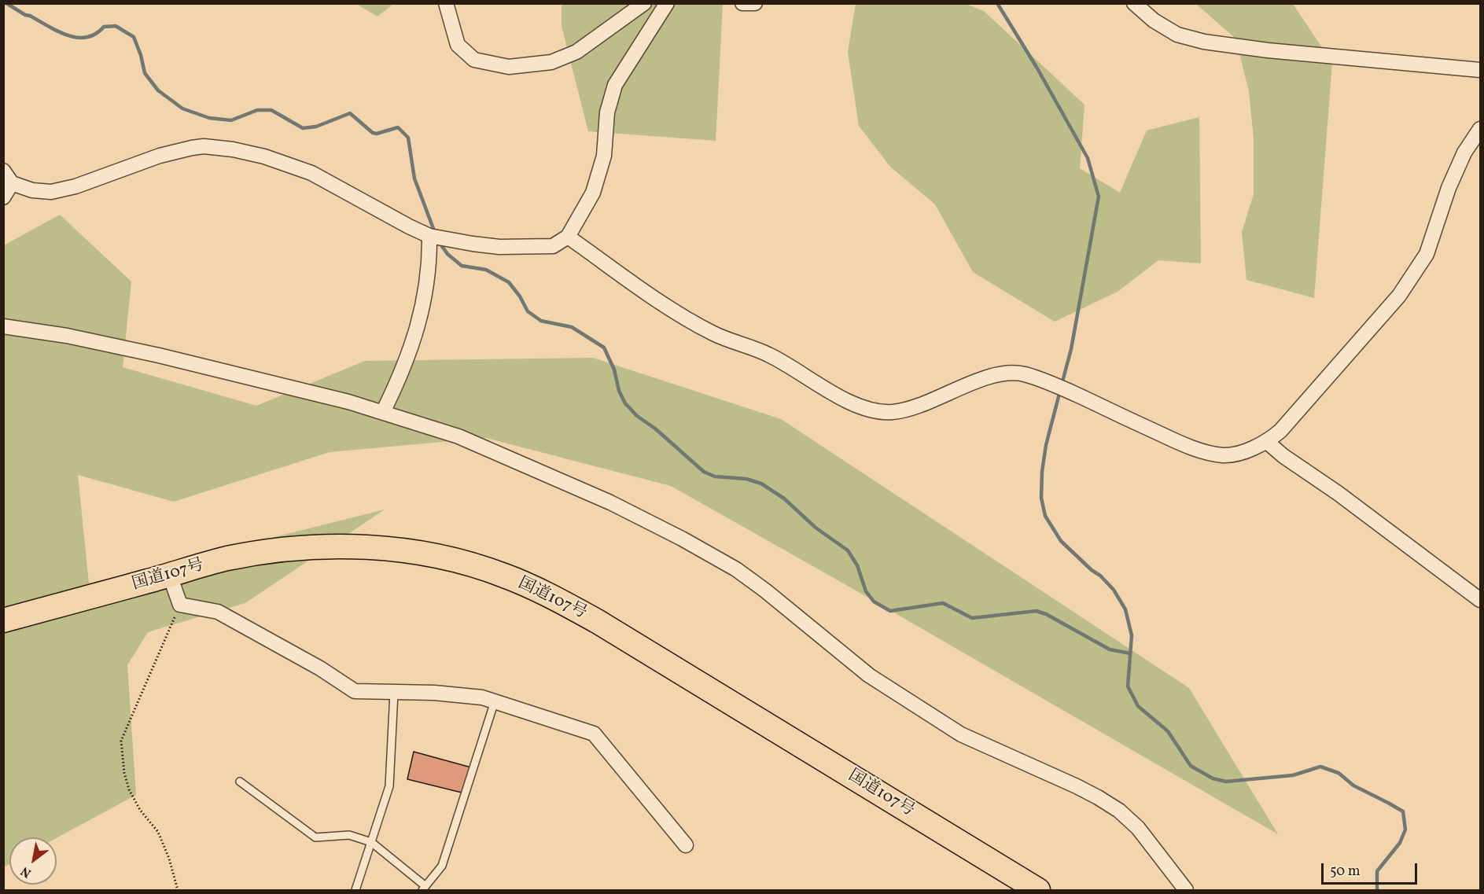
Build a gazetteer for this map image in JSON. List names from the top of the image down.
{
  "streets": {
    "highway": ["国道107号"]
  },
  "scale_bar": "50 m",
  "north": "bottom left"
}
